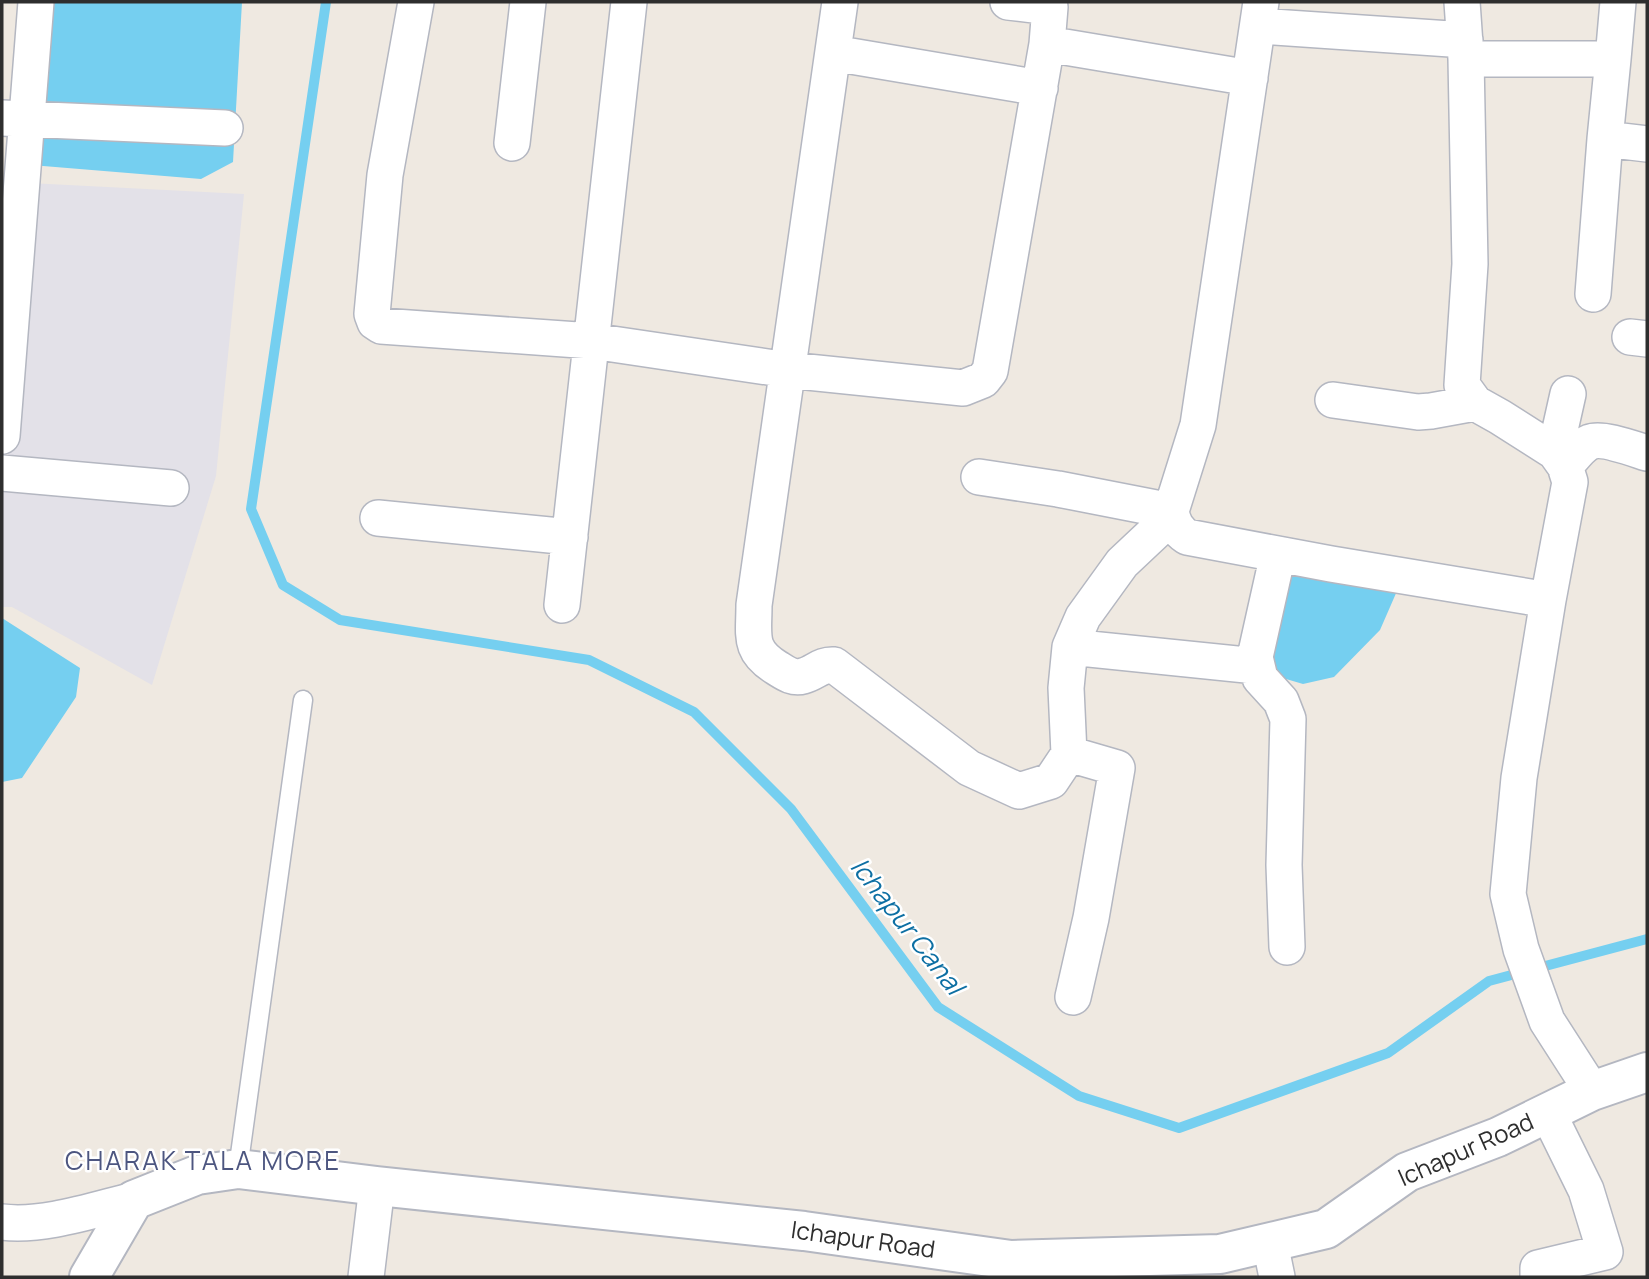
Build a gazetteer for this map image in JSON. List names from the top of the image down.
{
  "streets": {
    "street": ["Ichapur Road"]
  },
  "districts": ["CHARAK TALA MORE"],
  "water": ["Ichapur Canal"]
}
